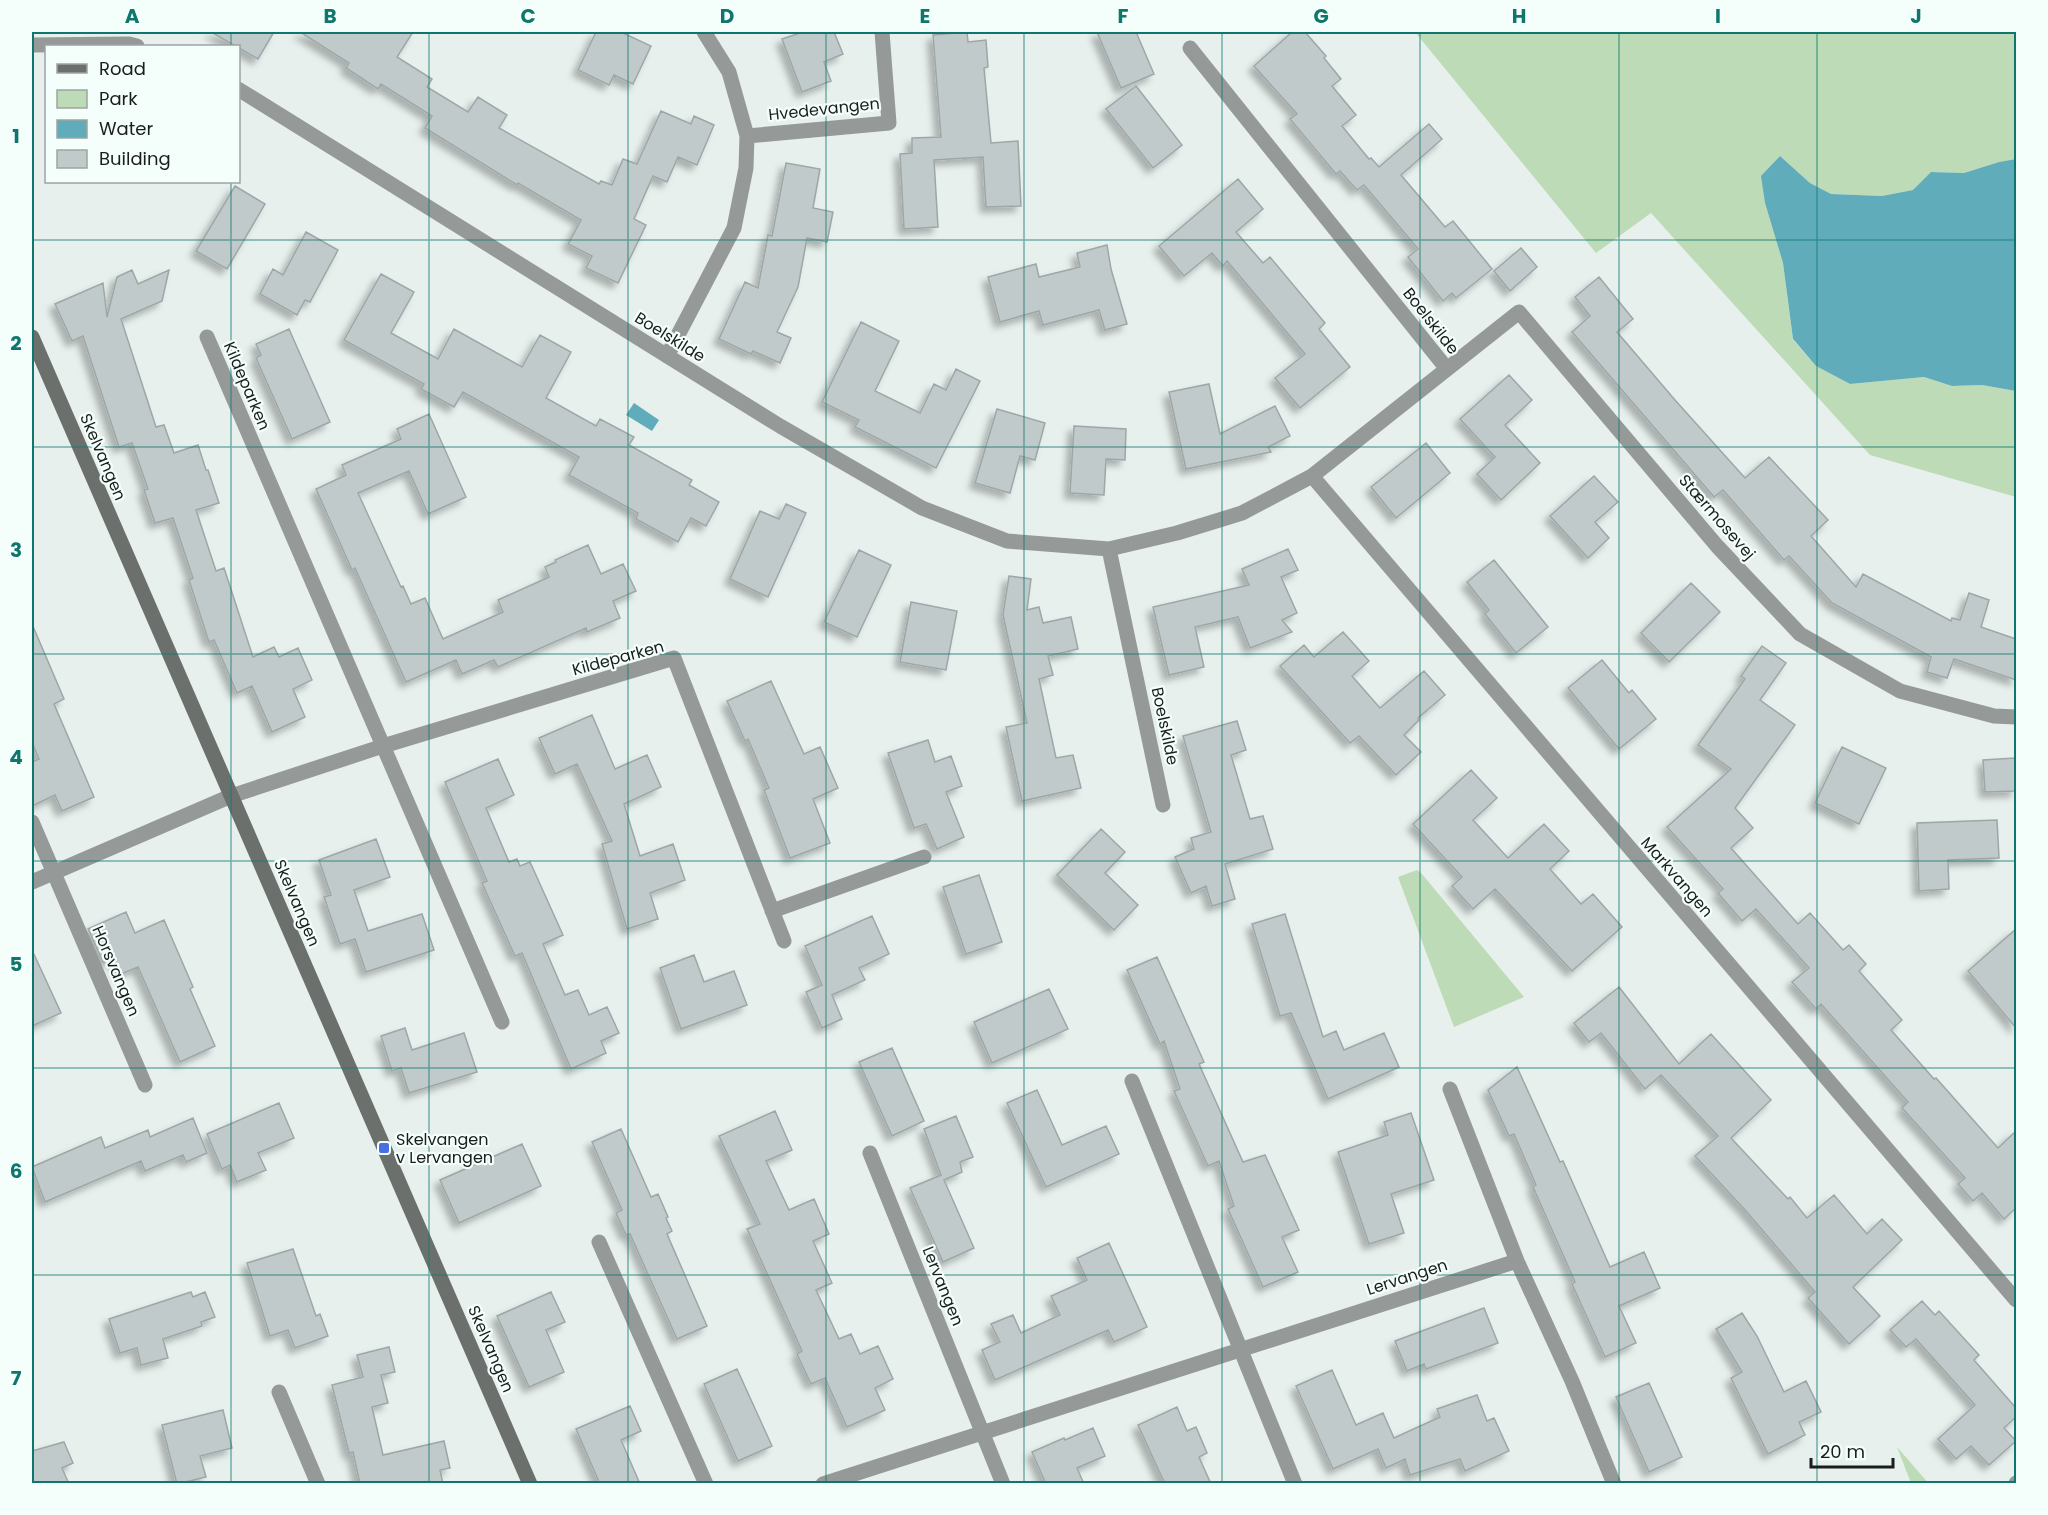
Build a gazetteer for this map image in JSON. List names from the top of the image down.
{
  "streets": {
    "street": [
      "Hvedevangen",
      "Boelskilde",
      "Kildeparken",
      "Skelvangen",
      "Stærmosevej",
      "Markvangen",
      "Horsvangen",
      "Lervangen"
    ]
  },
  "crossings": [
    ["Hvedevangen", "Boelskilde"],
    ["Boelskilde", "Stærmosevej"],
    ["Boelskilde", "Markvangen"],
    ["Kildeparken", "Skelvangen"]
  ],
  "places": {
    "transit": ["Skelvangen v Lervangen"]
  },
  "legend": [
    "Road",
    "Park",
    "Water",
    "Building"
  ],
  "scale_bar": "20 m",
  "grid": {
    "columns": [
      "A",
      "B",
      "C",
      "D",
      "E",
      "F",
      "G",
      "H",
      "I",
      "J"
    ],
    "rows": [
      "1",
      "2",
      "3",
      "4",
      "5",
      "6",
      "7"
    ]
  }
}
